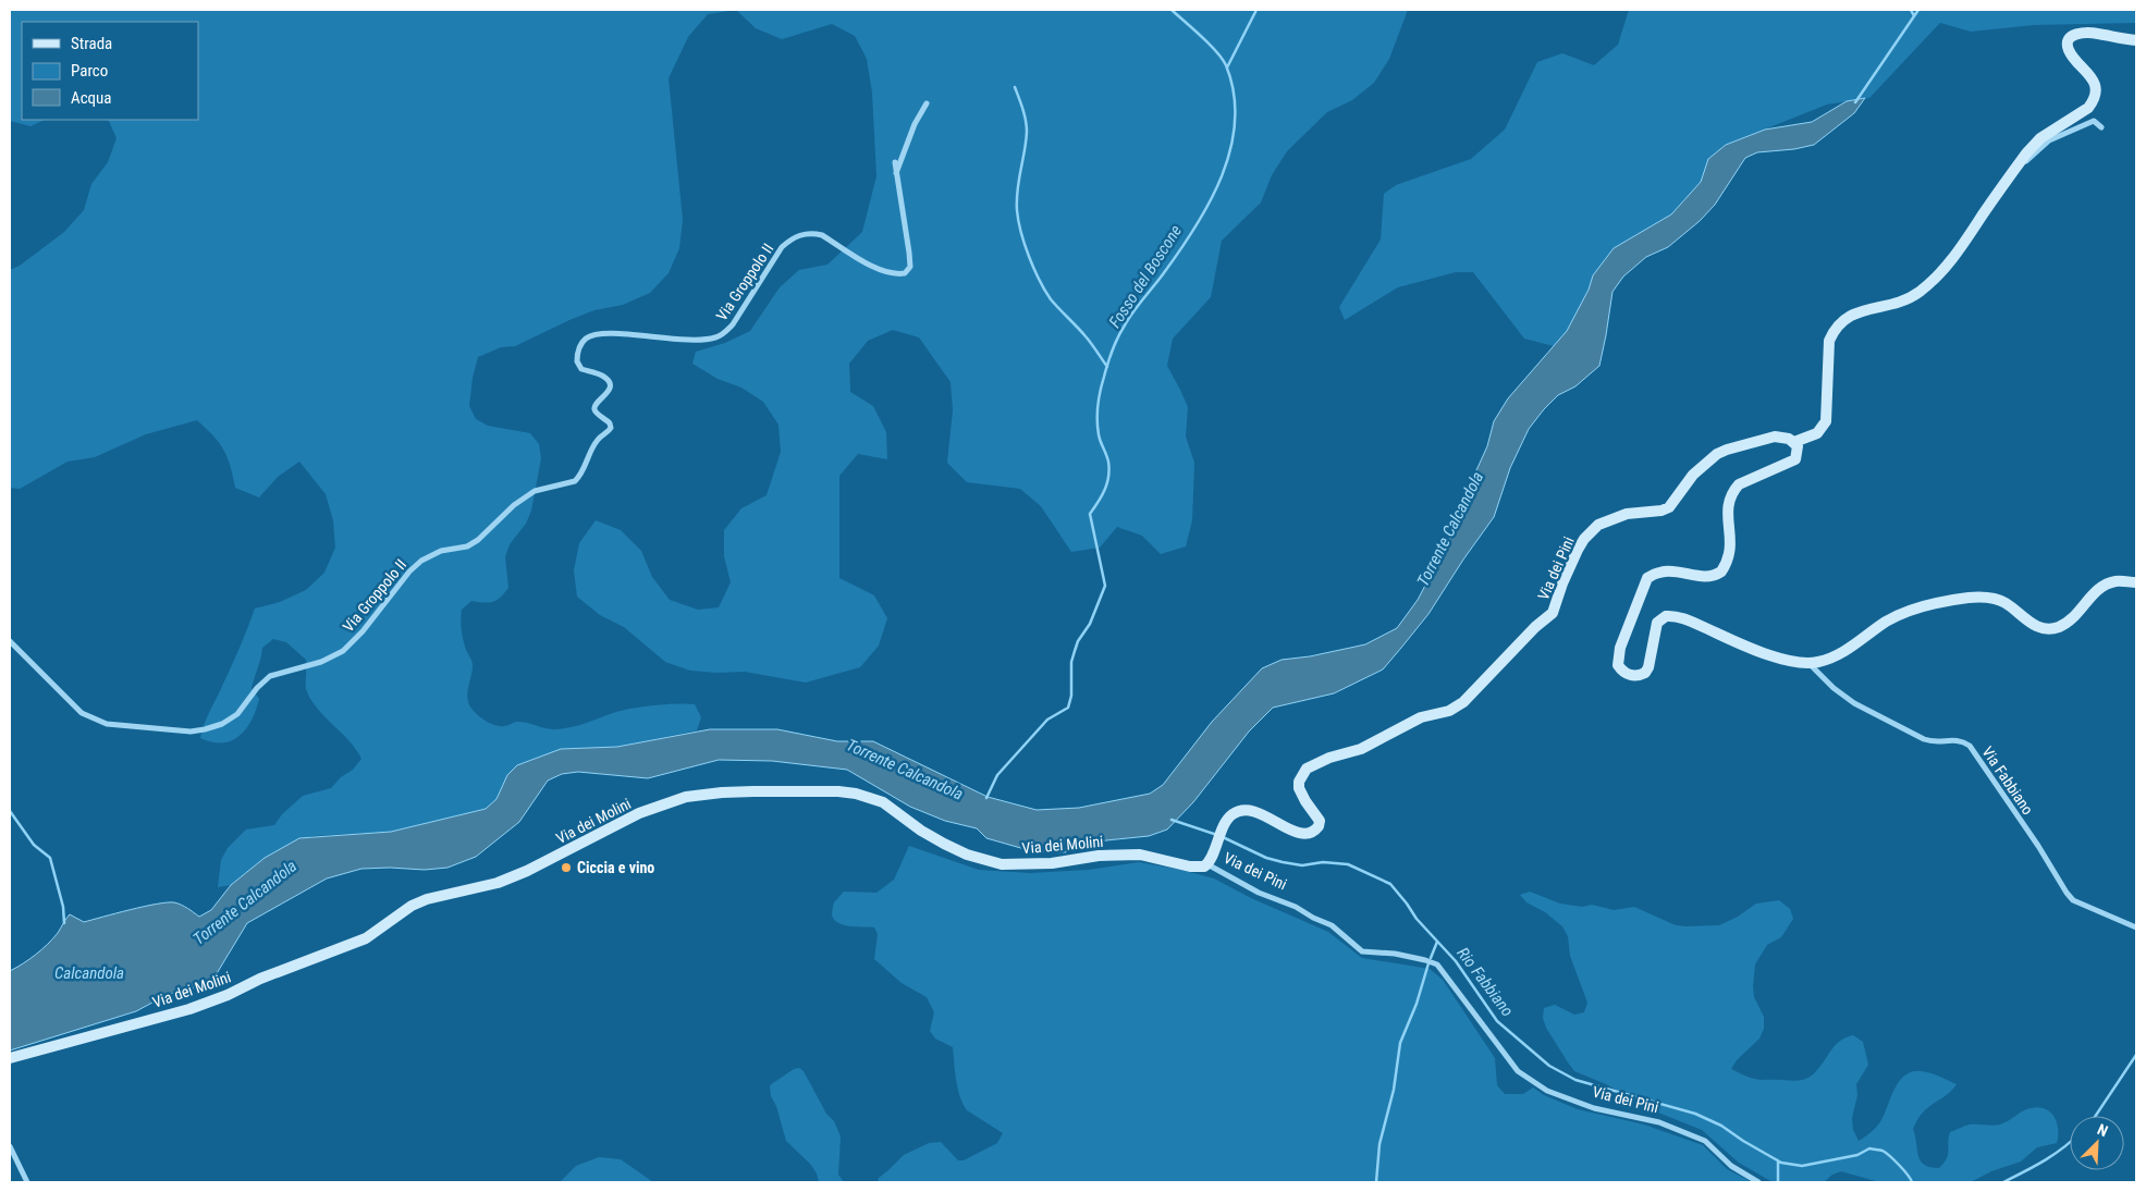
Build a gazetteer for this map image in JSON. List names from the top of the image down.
{
  "streets": {
    "street": [
      "Via Groppolo II",
      "Via dei Pini",
      "Via Fabbiano",
      "Via dei Molini"
    ]
  },
  "crossings": [
    ["Via dei Pini", "Via dei Molini"]
  ],
  "water": [
    "Fosso del Boscone",
    "Torrente Calcandola",
    "Calcandola",
    "Rio Fabbiano"
  ],
  "places": ["Ciccia e vino"],
  "legend": ["Strada", "Parco", "Acqua"],
  "north": "top right"
}
